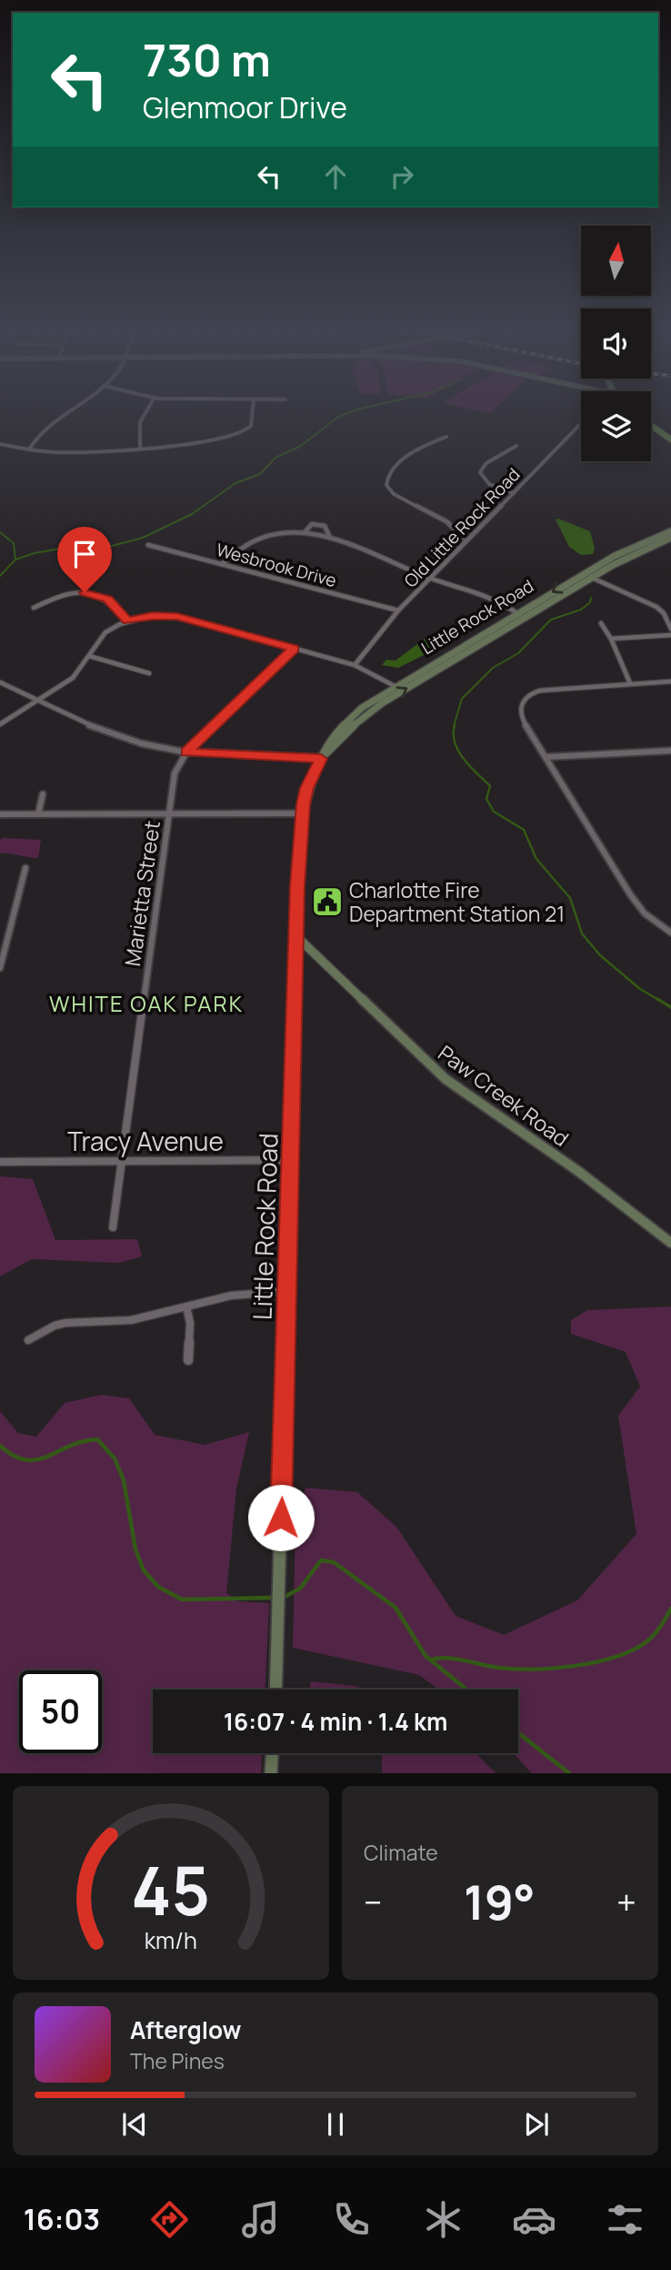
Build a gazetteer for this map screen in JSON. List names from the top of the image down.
{
  "streets": {
    "main road": ["Little Rock Road", "Paw Creek Road"],
    "street": [
      "Old Little Rock Road",
      "Wesbrook Drive",
      "Marietta Street",
      "Tracy Avenue"
    ]
  },
  "crossings": [
    ["Old Little Rock Road", "Wesbrook Drive"],
    ["Little Rock Road", "Paw Creek Road"],
    ["Little Rock Road", "Tracy Avenue"],
    ["Marietta Street", "Tracy Avenue"]
  ],
  "districts": ["WHITE OAK PARK"],
  "places": {
    "public building": ["Charlotte Fire Department Station 21"]
  },
  "north": "top",
  "page": {
    "turn": ["730 m", "Glenmoor Drive"],
    "limit": "50",
    "trip": "16:07 · 4 min · 1.4 km",
    "tile": "Climate",
    "heat": ["−", "19°", "+"],
    "song": ["Afterglow", "The Pines"],
    "tabs": "16:03",
    "gauge": ["45", "km/h"]
  }
}
